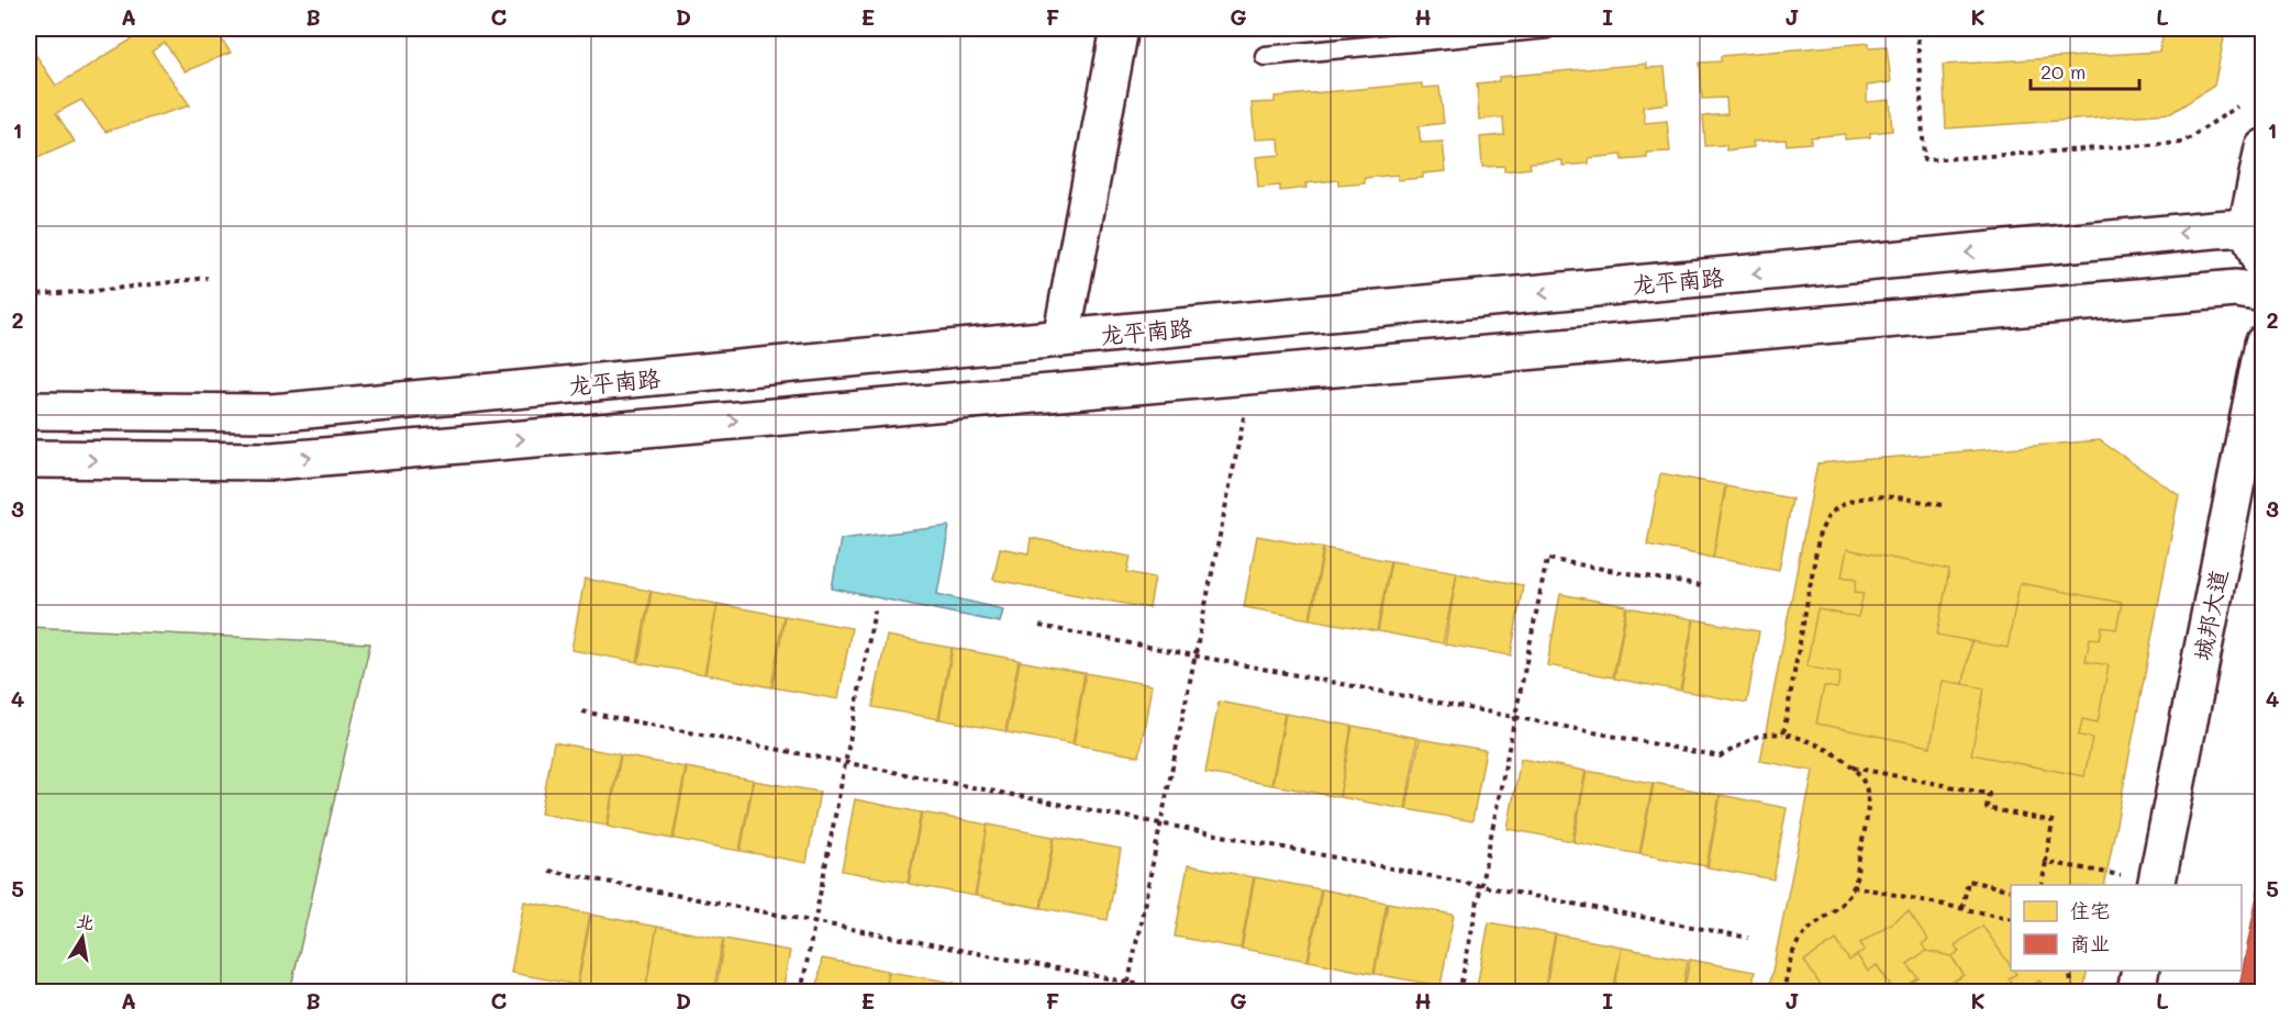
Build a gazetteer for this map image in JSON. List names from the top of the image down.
{
  "streets": {
    "street": ["龙平南路", "城邦大道"]
  },
  "legend": ["住宅", "商业"],
  "scale_bar": "20 m",
  "north": "top",
  "grid": {
    "columns": [
      "A",
      "B",
      "C",
      "D",
      "E",
      "F",
      "G",
      "H",
      "I",
      "J",
      "K",
      "L"
    ],
    "rows": [
      "1",
      "2",
      "3",
      "4",
      "5"
    ]
  }
}
